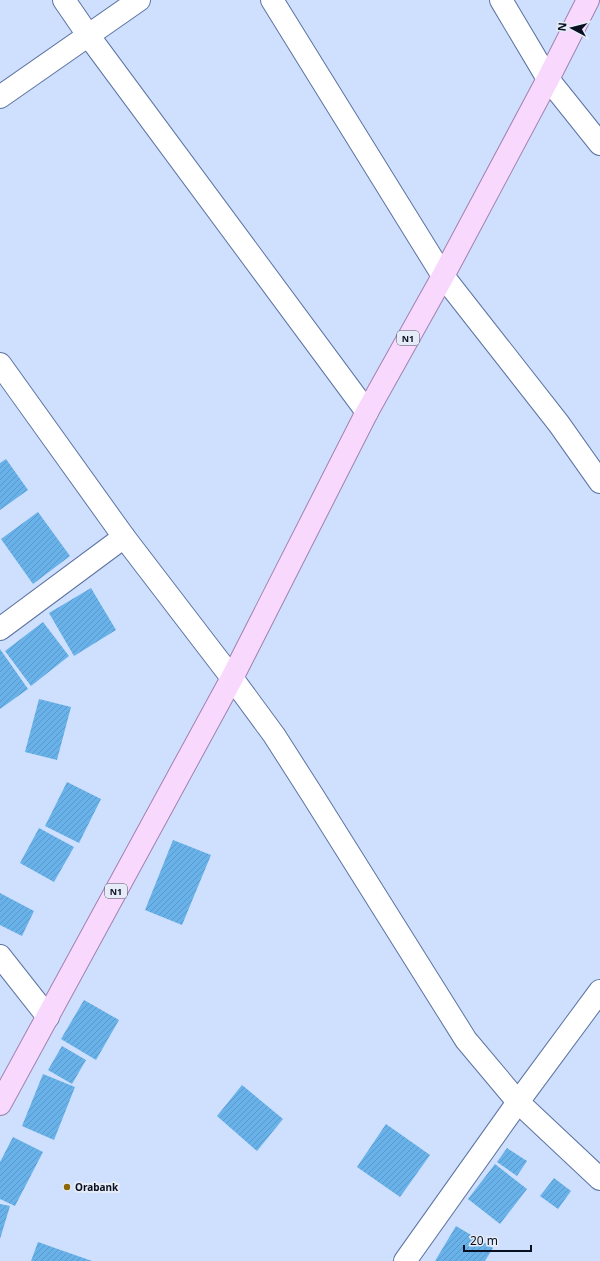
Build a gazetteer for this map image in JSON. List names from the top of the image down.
{
  "streets": {
    "main road": ["N1"]
  },
  "places": ["Orabank"],
  "scale_bar": "20 m",
  "north": "left"
}
